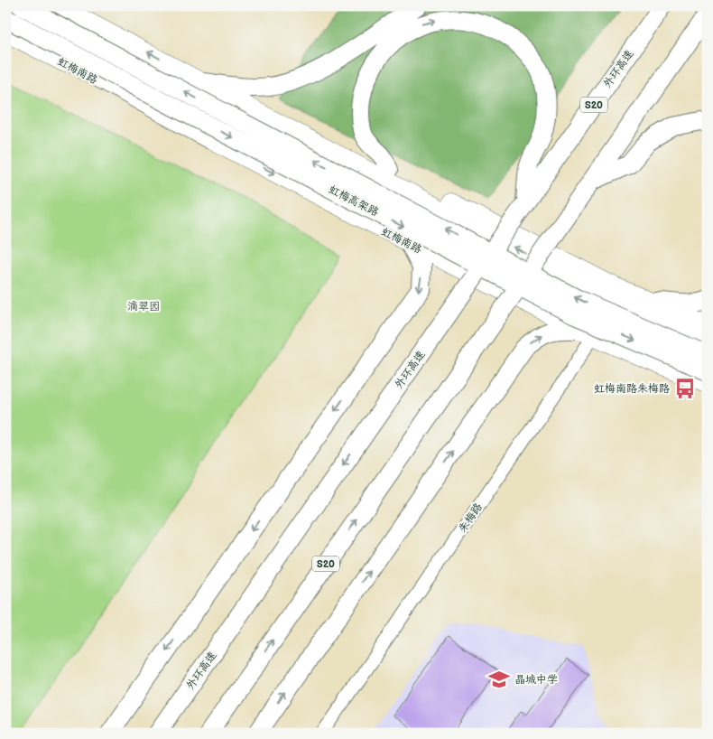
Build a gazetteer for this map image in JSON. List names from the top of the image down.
{
  "streets": {
    "highway": ["外环高速", "S20", "虹梅高架路"],
    "main road": ["虹梅南路"],
    "street": ["朱梅路"]
  },
  "crossings": [
    ["虹梅南路", "朱梅路"]
  ],
  "parks": ["滴翠园"],
  "places": {
    "bus stop": ["虹梅南路朱梅路"],
    "school or university": ["晶城中学"]
  }
}
